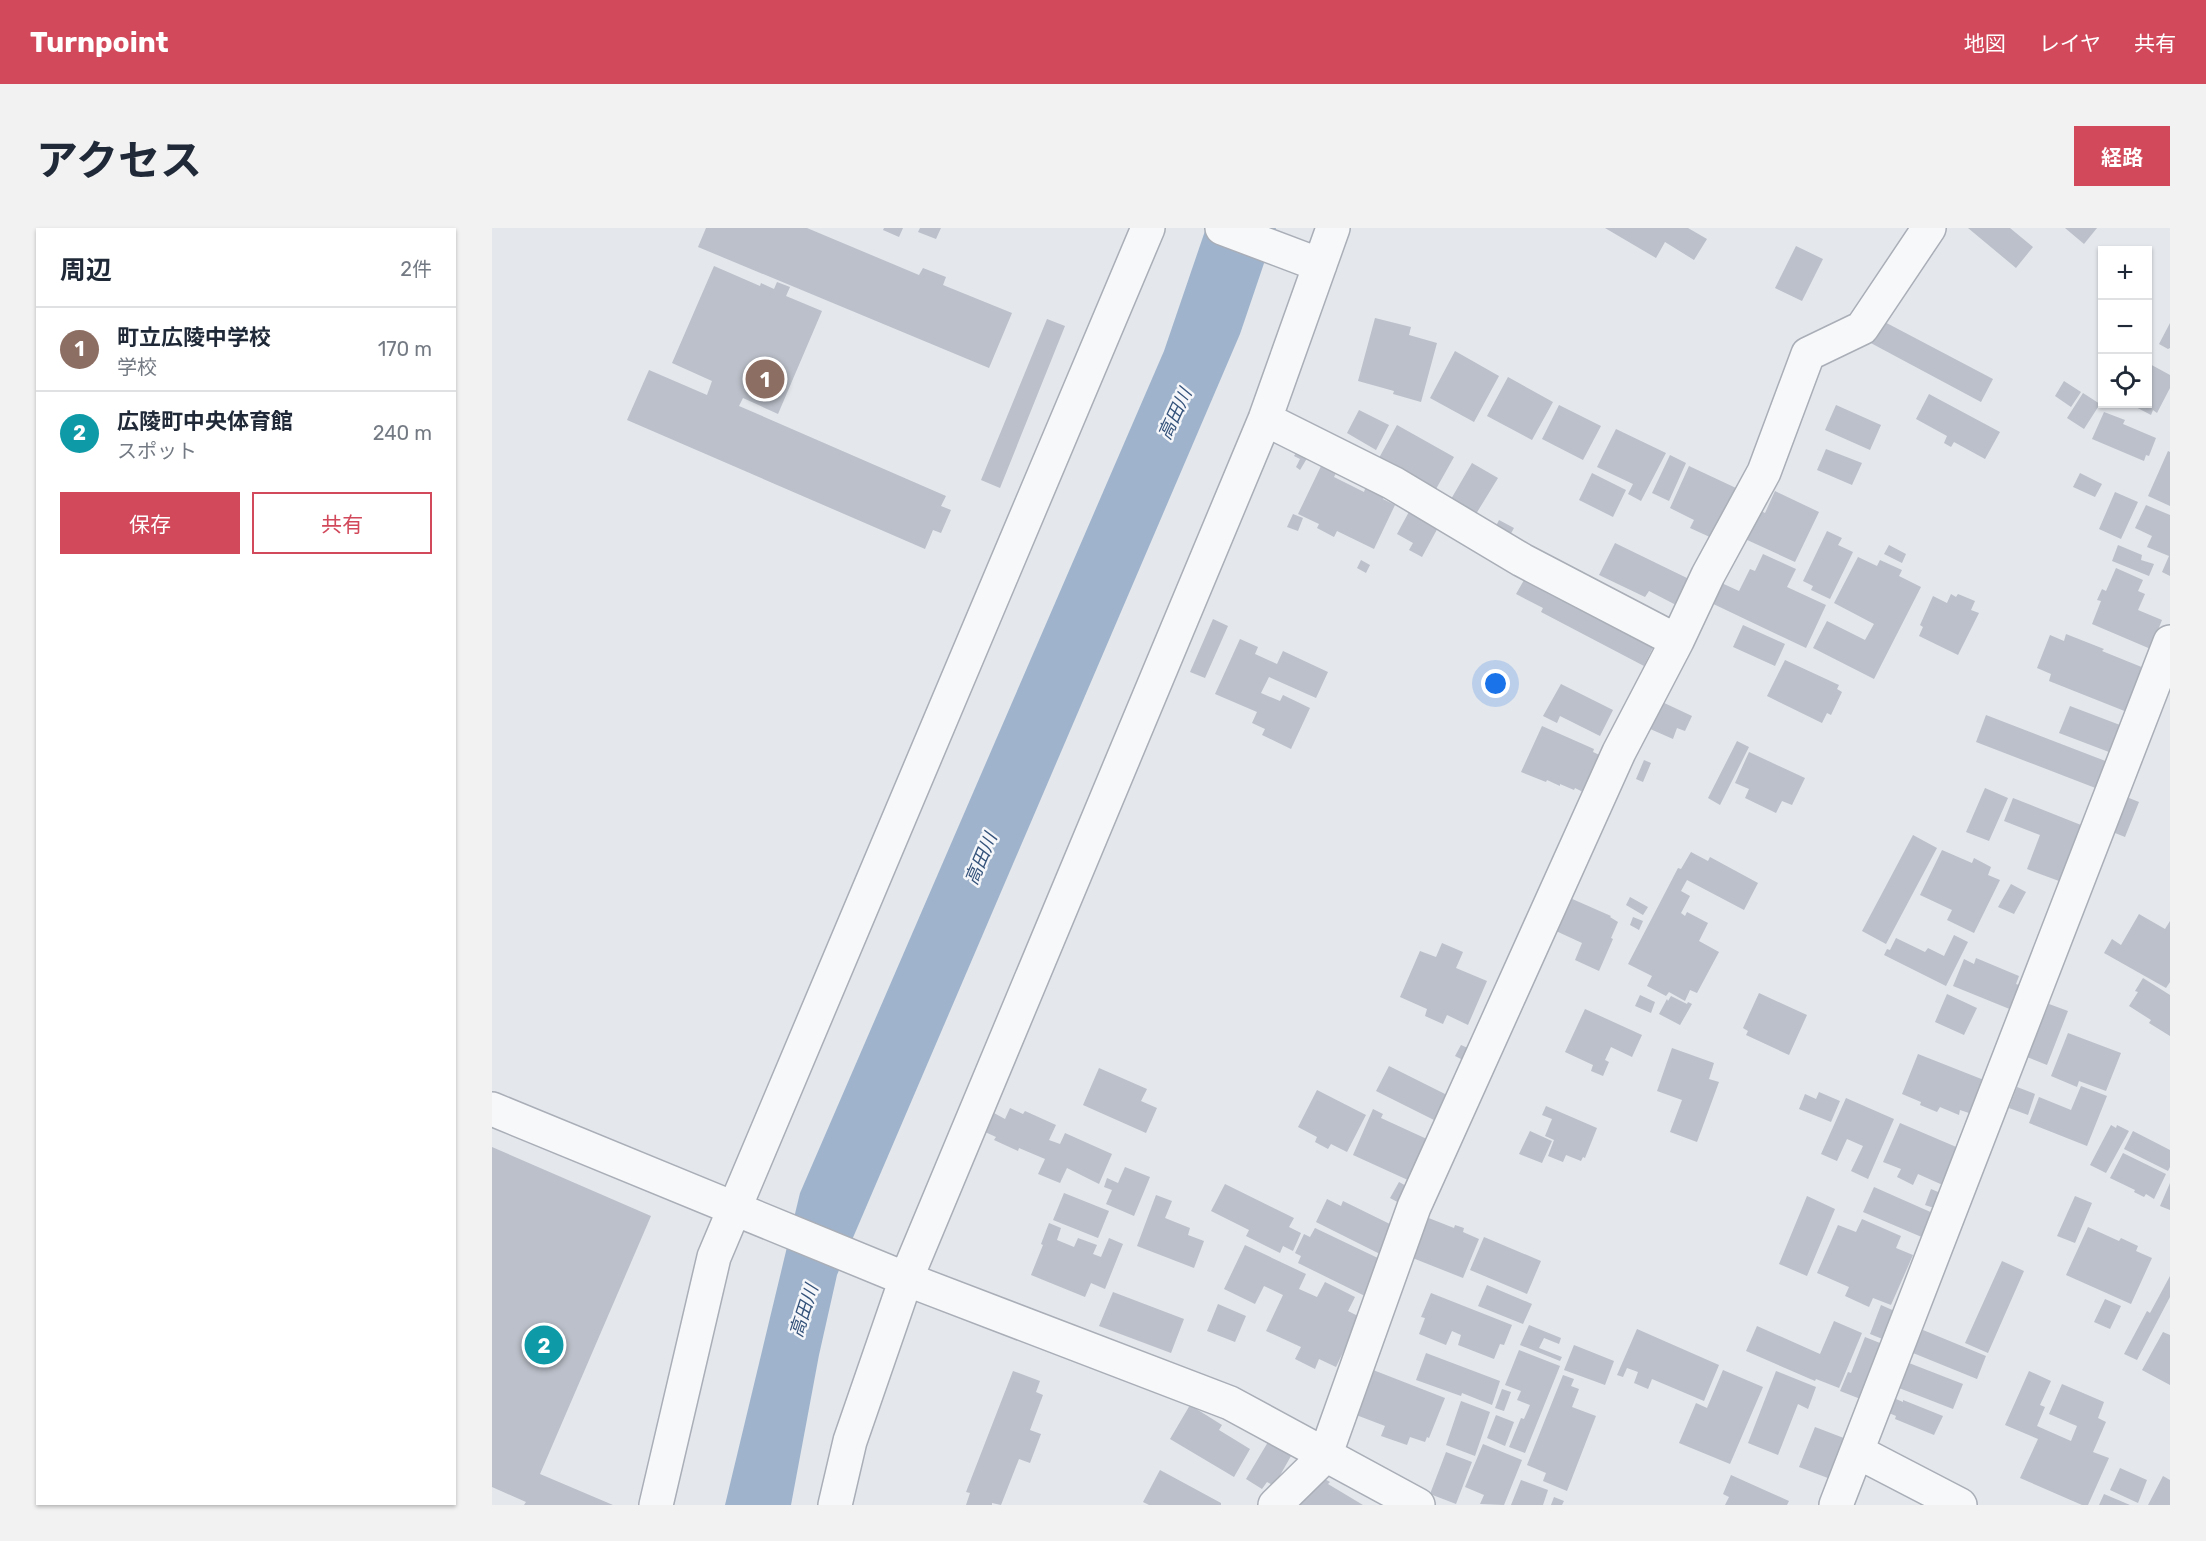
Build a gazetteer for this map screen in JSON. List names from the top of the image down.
{
  "water": ["高田川"],
  "page": {
    "header": "Turnpoint",
    "nav": ["地図", "レイヤ", "共有"],
    "title": "アクセス",
    "buttons": [
      "経路",
      ["保存", "共有"]
    ],
    "heading": ["周辺", "2件"],
    "map_buttons": ["+", "−"],
    "list": [
      {
        "mark": "1",
        "name": "町立広陵中学校",
        "note": "学校",
        "value": "170 m"
      },
      {
        "mark": "2",
        "name": "広陵町中央体育館",
        "note": "スポット",
        "value": "240 m"
      }
    ],
    "pins": ["1", "2"]
  }
}
